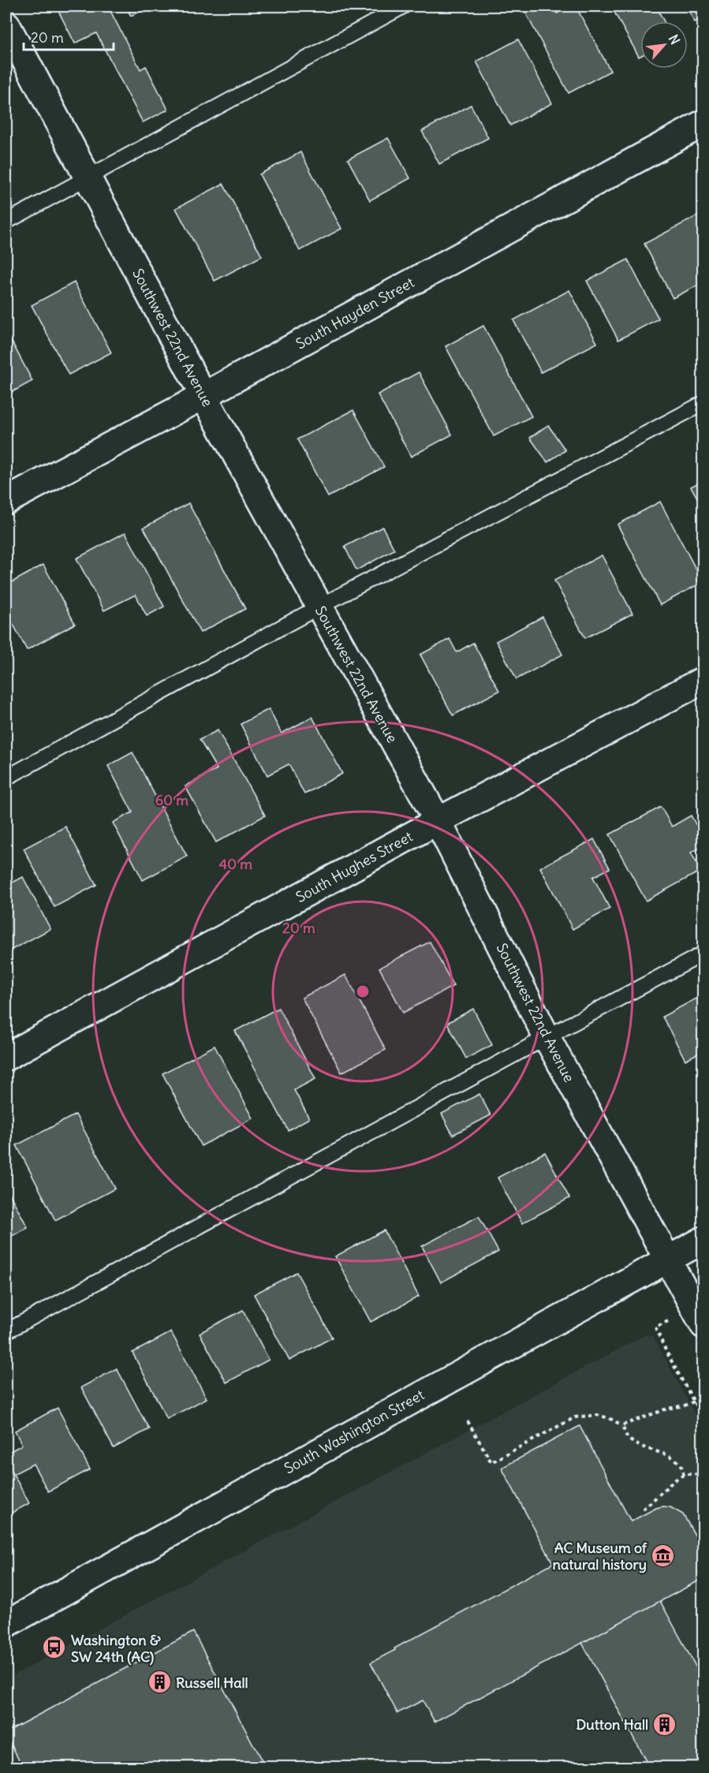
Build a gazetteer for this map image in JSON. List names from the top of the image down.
{
  "streets": {
    "street": [
      "South Hayden Street",
      "Southwest 22nd Avenue",
      "South Hughes Street",
      "South Washington Street"
    ]
  },
  "crossings": [
    ["South Hayden Street", "Southwest 22nd Avenue"],
    ["Southwest 22nd Avenue", "South Hughes Street"],
    ["Southwest 22nd Avenue", "South Washington Street"]
  ],
  "places": {
    "museum": ["AC Museum of natural history"],
    "bus stop": ["Washington & SW 24th (AC)"],
    "building": ["Russell Hall", "Dutton Hall"]
  },
  "scale_bar": "20 m",
  "north": "top right",
  "rings": ["60 m", "40 m", "20 m"]
}
